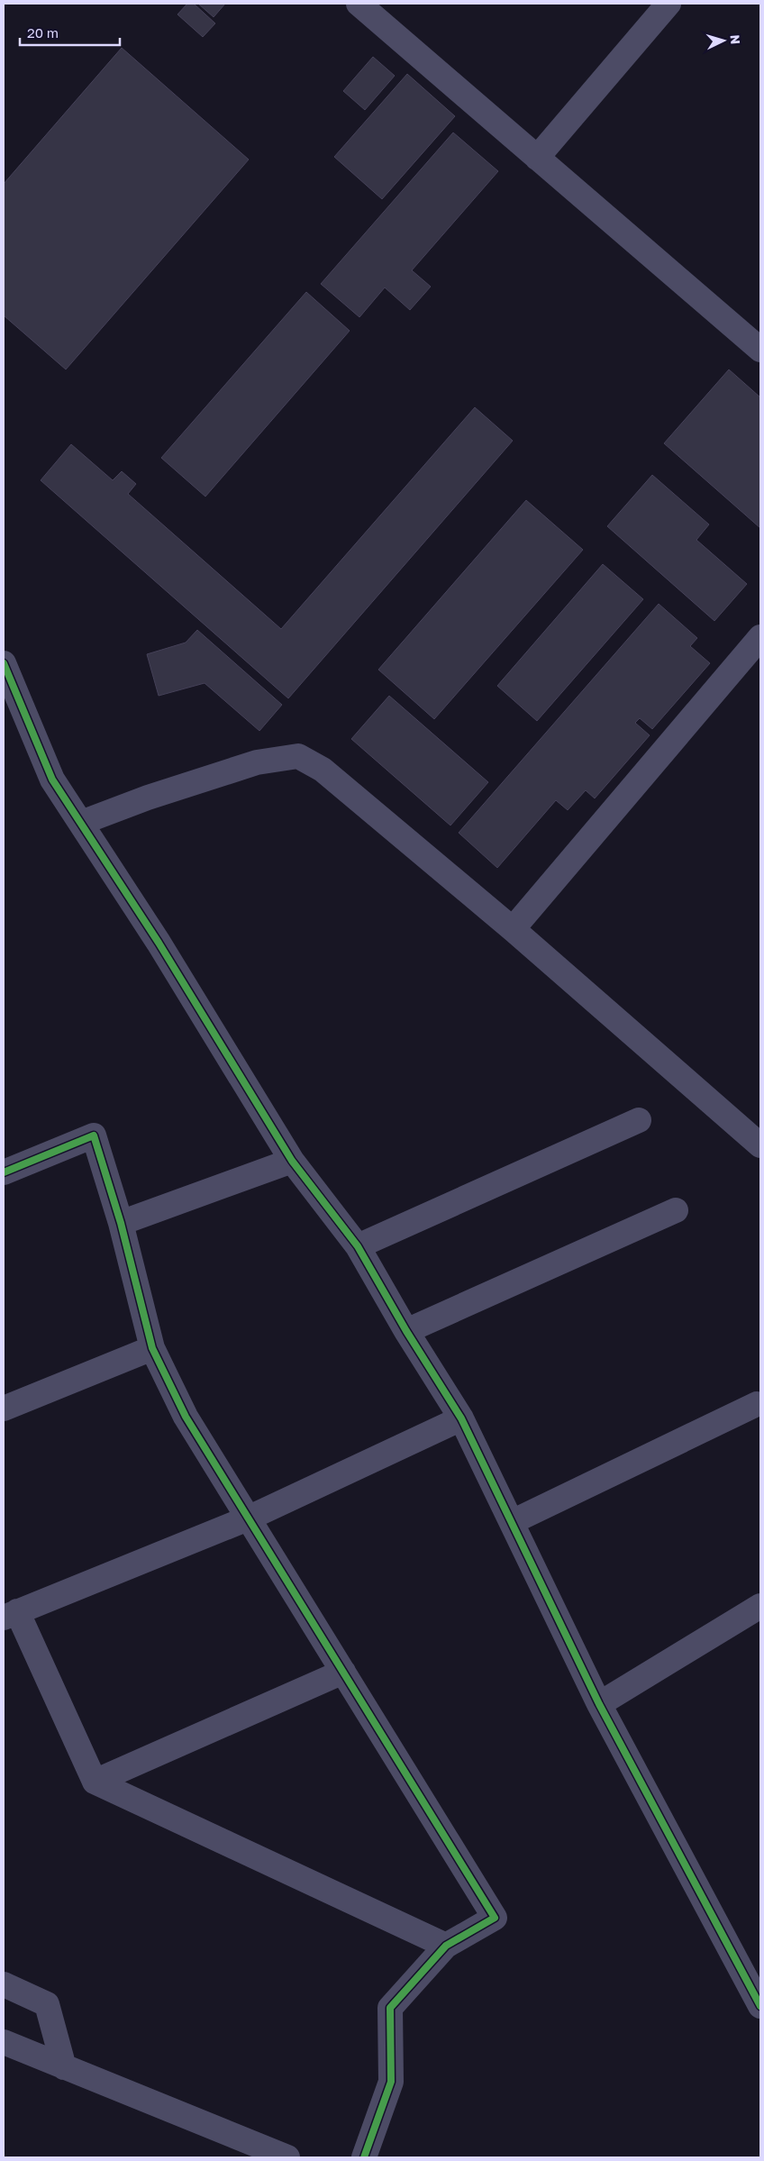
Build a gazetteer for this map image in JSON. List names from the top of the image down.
{
  "scale_bar": "20 m",
  "north": "right"
}
